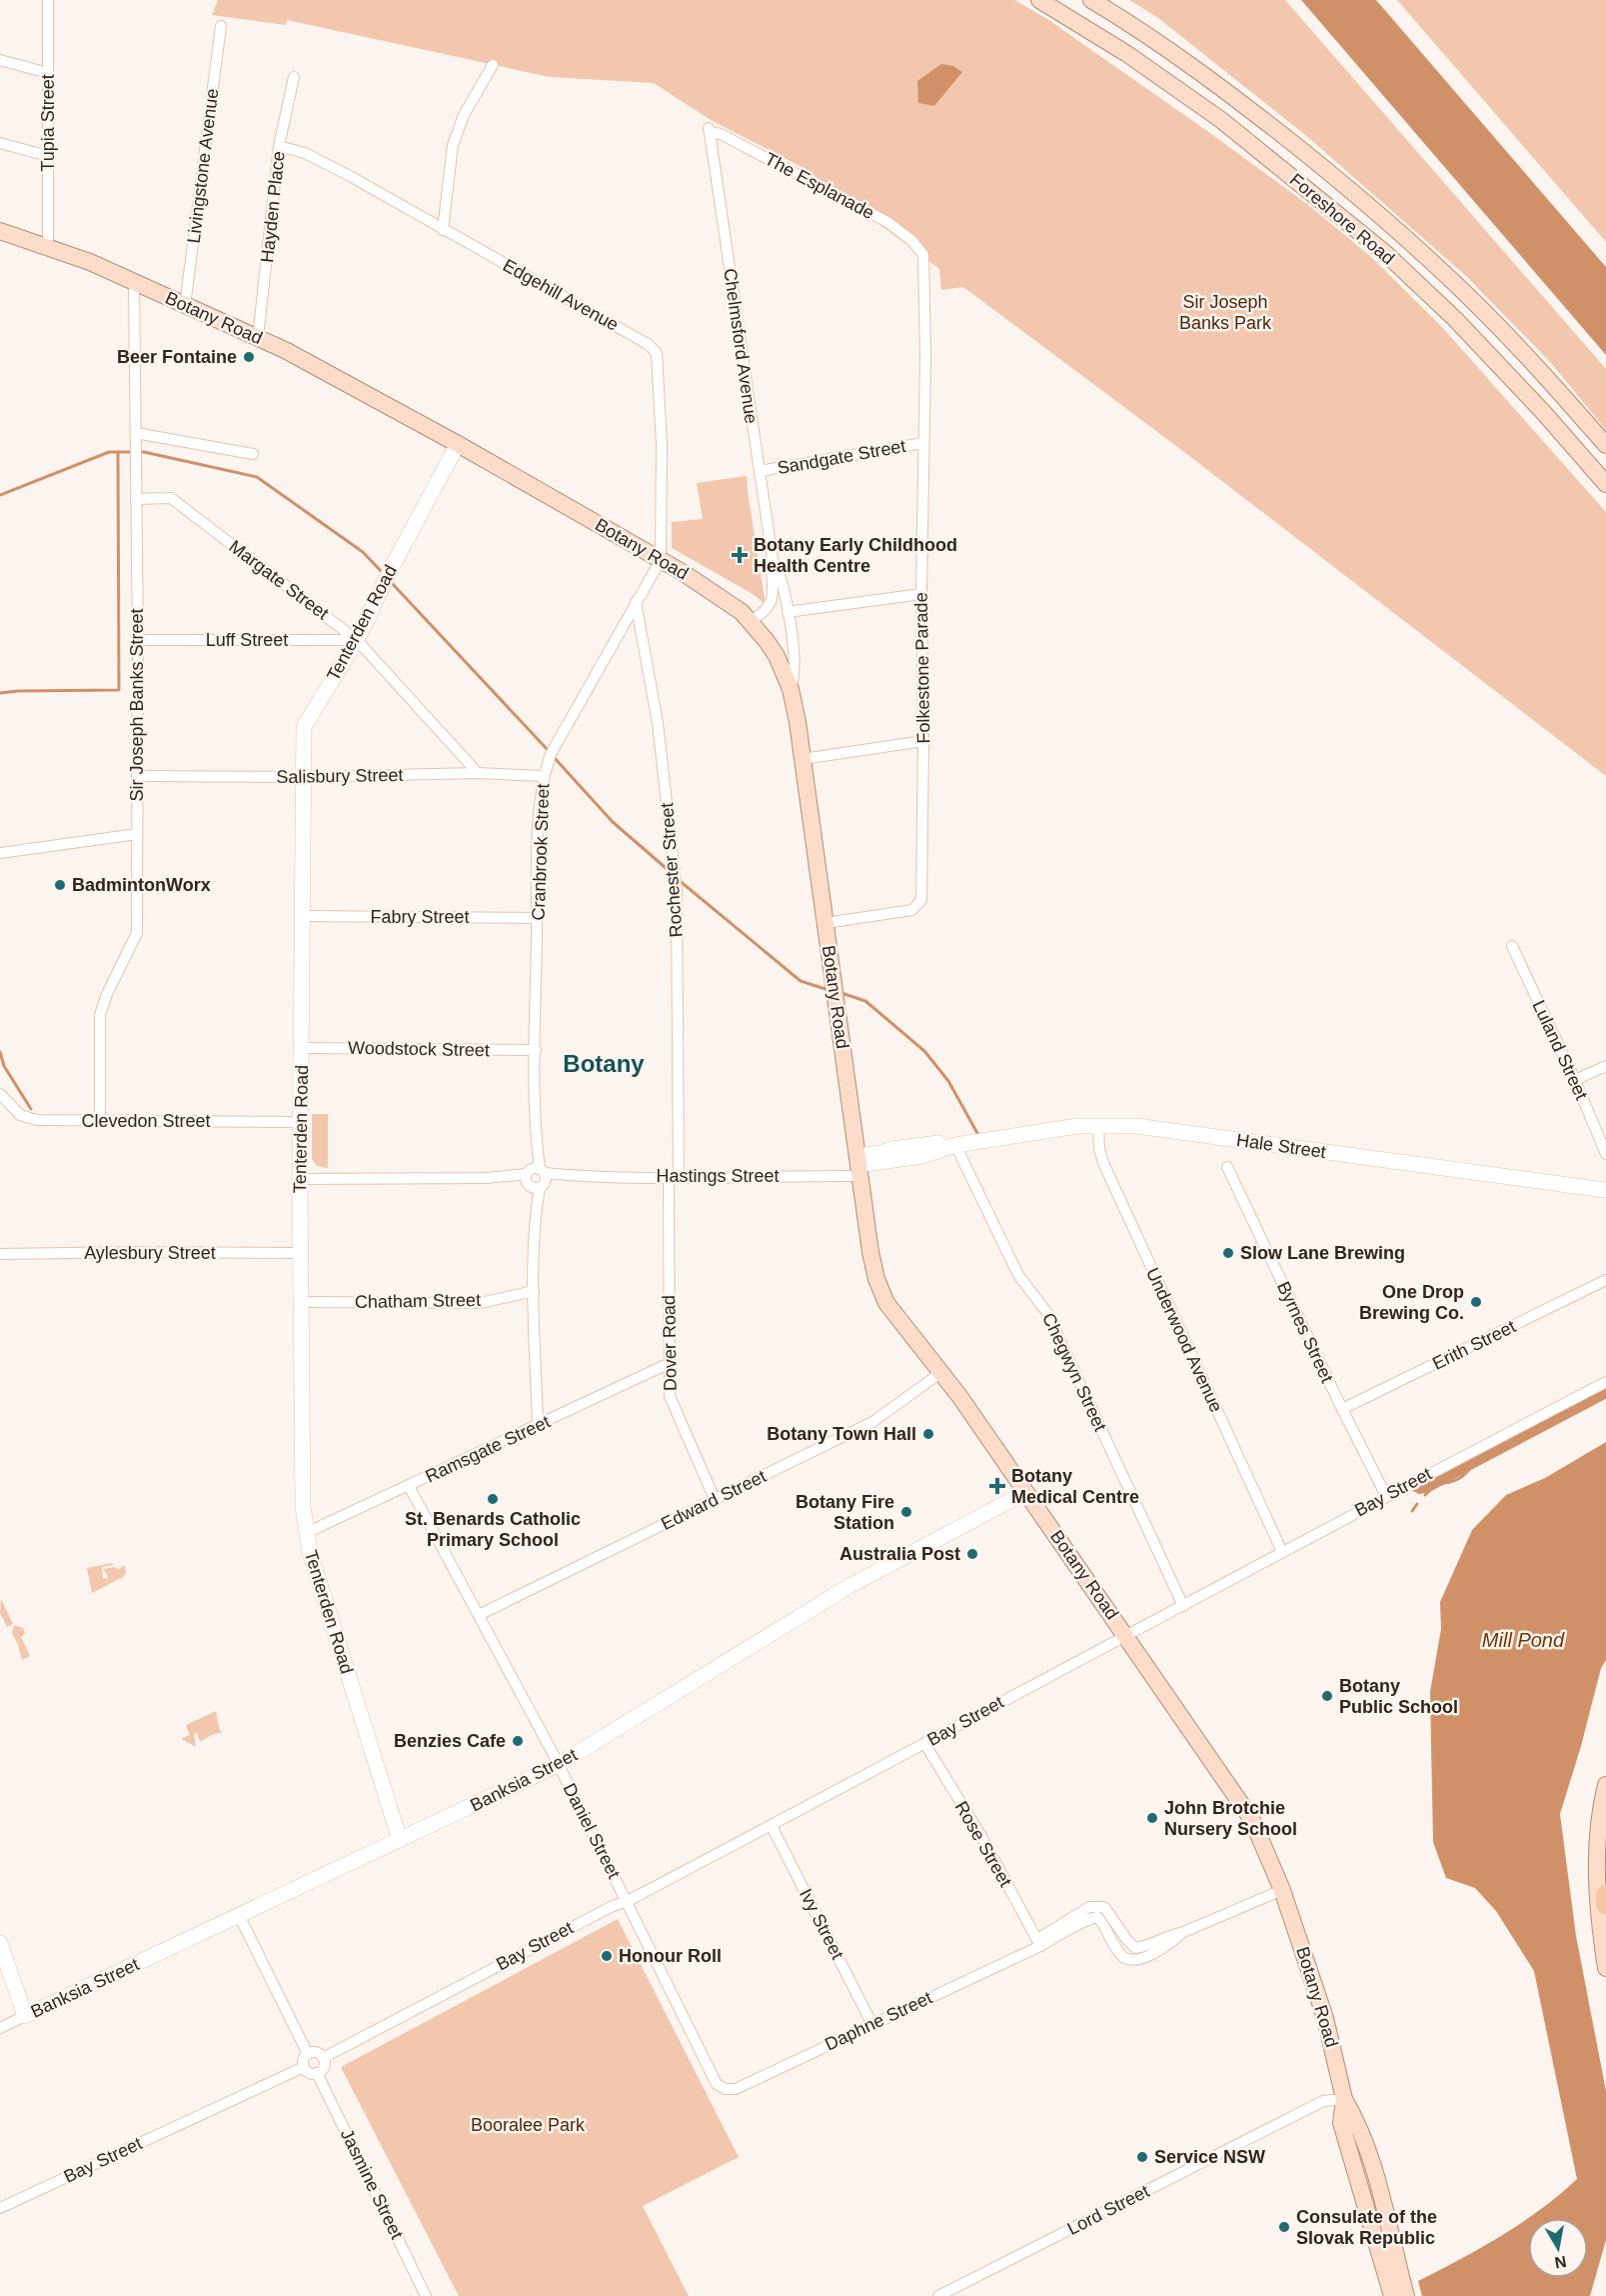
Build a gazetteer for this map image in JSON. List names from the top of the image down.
{
  "streets": {
    "main road": ["Foreshore Road", "Botany Road"],
    "street": [
      "Tupia Street",
      "Livingstone Avenue",
      "The Esplanade",
      "Hayden Place",
      "Edgehill Avenue",
      "Chelmsford Avenue",
      "Sandgate Street",
      "Margate Street",
      "Tenterden Road",
      "Luff Street",
      "Folkestone Parade",
      "Sir Joseph Banks Street",
      "Salisbury Street",
      "Cranbrook Street",
      "Rochester Street",
      "Fabry Street",
      "Woodstock Street",
      "Luland Street",
      "Clevedon Street",
      "Hale Street",
      "Hastings Street",
      "Aylesbury Street",
      "Chatham Street",
      "Byrnes Street",
      "Underwood Avenue",
      "Dover Road",
      "Erith Street",
      "Chegwyn Street",
      "Ramsgate Street",
      "Bay Street",
      "Edward Street",
      "Banksia Street",
      "Daniel Street",
      "Rose Street",
      "Ivy Street",
      "Daphne Street",
      "Jasmine Street",
      "Lord Street"
    ]
  },
  "crossings": [
    ["Tupia Street", "Botany Road"],
    ["Livingstone Avenue", "Botany Road"],
    ["The Esplanade", "Chelmsford Avenue"],
    ["The Esplanade", "Folkestone Parade"],
    ["Hayden Place", "Edgehill Avenue"],
    ["Hayden Place", "Botany Road"],
    ["Edgehill Avenue", "Botany Road"],
    ["Edgehill Avenue", "Cranbrook Street"],
    ["Botany Road", "Chelmsford Avenue"],
    ["Botany Road", "Tenterden Road"],
    ["Botany Road", "Folkestone Parade"],
    ["Botany Road", "Sir Joseph Banks Street"],
    ["Botany Road", "Cranbrook Street"],
    ["Botany Road", "Hale Street"],
    ["Botany Road", "Hastings Street"],
    ["Botany Road", "Bay Street"],
    ["Botany Road", "Edward Street"],
    ["Botany Road", "Banksia Street"],
    ["Botany Road", "Daphne Street"],
    ["Botany Road", "Lord Street"],
    ["Chelmsford Avenue", "Sandgate Street"],
    ["Sandgate Street", "Folkestone Parade"],
    ["Margate Street", "Tenterden Road"],
    ["Margate Street", "Luff Street"],
    ["Margate Street", "Sir Joseph Banks Street"],
    ["Margate Street", "Salisbury Street"],
    ["Tenterden Road", "Luff Street"],
    ["Tenterden Road", "Salisbury Street"],
    ["Tenterden Road", "Fabry Street"],
    ["Tenterden Road", "Woodstock Street"],
    ["Tenterden Road", "Clevedon Street"],
    ["Tenterden Road", "Hastings Street"],
    ["Tenterden Road", "Aylesbury Street"],
    ["Tenterden Road", "Chatham Street"],
    ["Tenterden Road", "Ramsgate Street"],
    ["Tenterden Road", "Banksia Street"],
    ["Luff Street", "Sir Joseph Banks Street"],
    ["Sir Joseph Banks Street", "Salisbury Street"],
    ["Sir Joseph Banks Street", "Clevedon Street"],
    ["Salisbury Street", "Cranbrook Street"],
    ["Cranbrook Street", "Rochester Street"],
    ["Cranbrook Street", "Fabry Street"],
    ["Cranbrook Street", "Woodstock Street"],
    ["Cranbrook Street", "Hastings Street"],
    ["Cranbrook Street", "Chatham Street"],
    ["Cranbrook Street", "Ramsgate Street"],
    ["Rochester Street", "Hastings Street"],
    ["Rochester Street", "Dover Road"],
    ["Hale Street", "Hastings Street"],
    ["Hale Street", "Underwood Avenue"],
    ["Hale Street", "Chegwyn Street"],
    ["Hastings Street", "Dover Road"],
    ["Byrnes Street", "Erith Street"],
    ["Byrnes Street", "Bay Street"],
    ["Underwood Avenue", "Bay Street"],
    ["Dover Road", "Ramsgate Street"],
    ["Dover Road", "Edward Street"],
    ["Chegwyn Street", "Bay Street"],
    ["Ramsgate Street", "Daniel Street"],
    ["Bay Street", "Daniel Street"],
    ["Bay Street", "Rose Street"],
    ["Bay Street", "Ivy Street"],
    ["Bay Street", "Jasmine Street"],
    ["Edward Street", "Daniel Street"],
    ["Banksia Street", "Daniel Street"],
    ["Daniel Street", "Daphne Street"],
    ["Rose Street", "Daphne Street"],
    ["Ivy Street", "Daphne Street"]
  ],
  "districts": ["Botany"],
  "water": ["Mill Pond"],
  "parks": ["Sir Joseph Banks Park", "Booralee Park"],
  "places": {
    "other": [
      "Beer Fontaine",
      "BadmintonWorx",
      "Slow Lane Brewing",
      "One Drop Brewing Co.",
      "Botany Town Hall",
      "St. Benards Catholic Primary School",
      "Botany Fire Station",
      "Australia Post",
      "Botany Public School",
      "Benzies Cafe",
      "John Brotchie Nursery School",
      "Honour Roll",
      "Service NSW",
      "Consulate of the Slovak Republic"
    ],
    "health": ["Botany Early Childhood Health Centre", "Botany Medical Centre"]
  },
  "north": "bottom"
}
